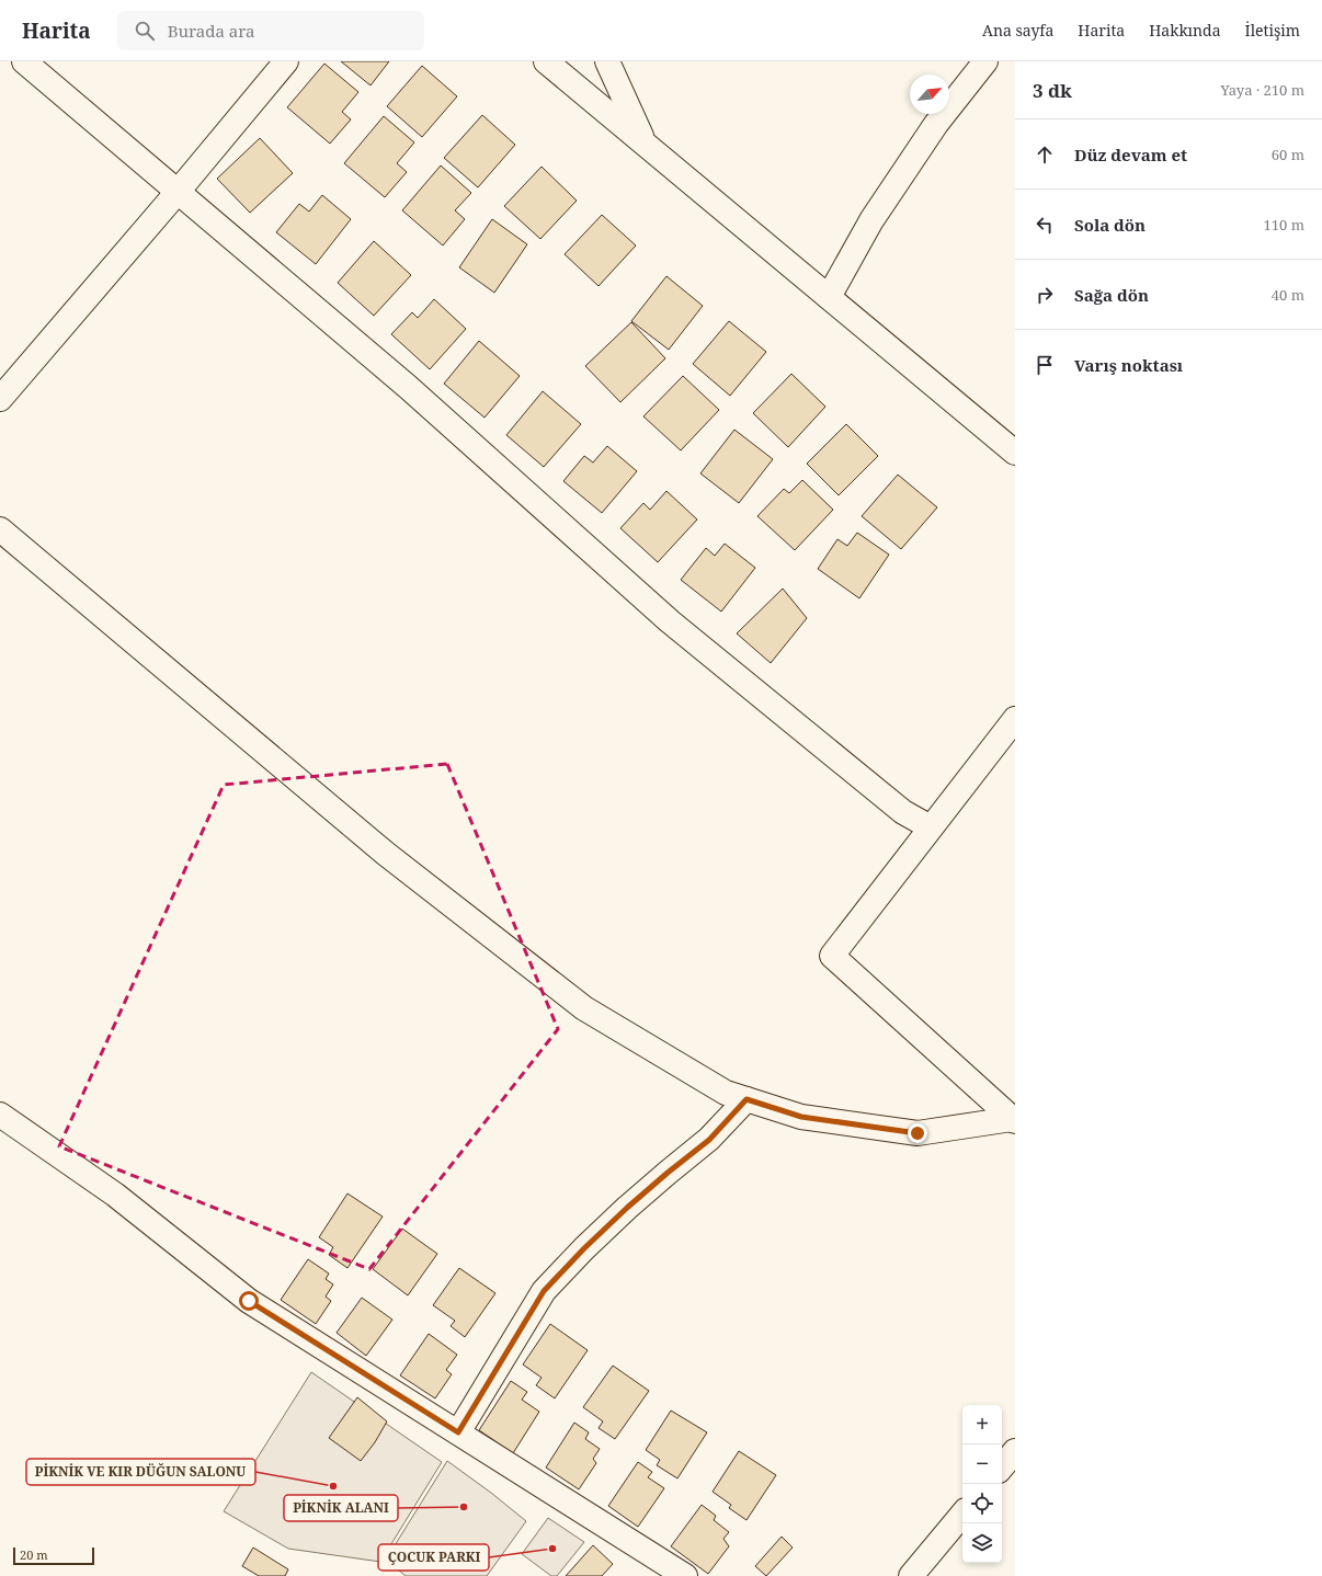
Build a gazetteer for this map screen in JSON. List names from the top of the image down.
{
  "places": ["PİKNİK VE KIR DÜĞUN SALONU", "PİKNİK ALANI", "ÇOCUK PARKI"],
  "scale_bar": "20 m",
  "north": "top right",
  "page": {
    "header": "Harita",
    "search": "Burada ara",
    "nav": [
      "Ana sayfa",
      "Harita",
      "Hakkında",
      "İletişim"
    ],
    "heading": ["3 dk", "Yaya · 210 m"],
    "list": [
      ["Düz devam et", "60 m"],
      ["Sola dön", "110 m"],
      ["Sağa dön", "40 m"],
      "Varış noktası"
    ],
    "map_buttons": ["+", "−"],
    "scale": "20 m"
  }
}
